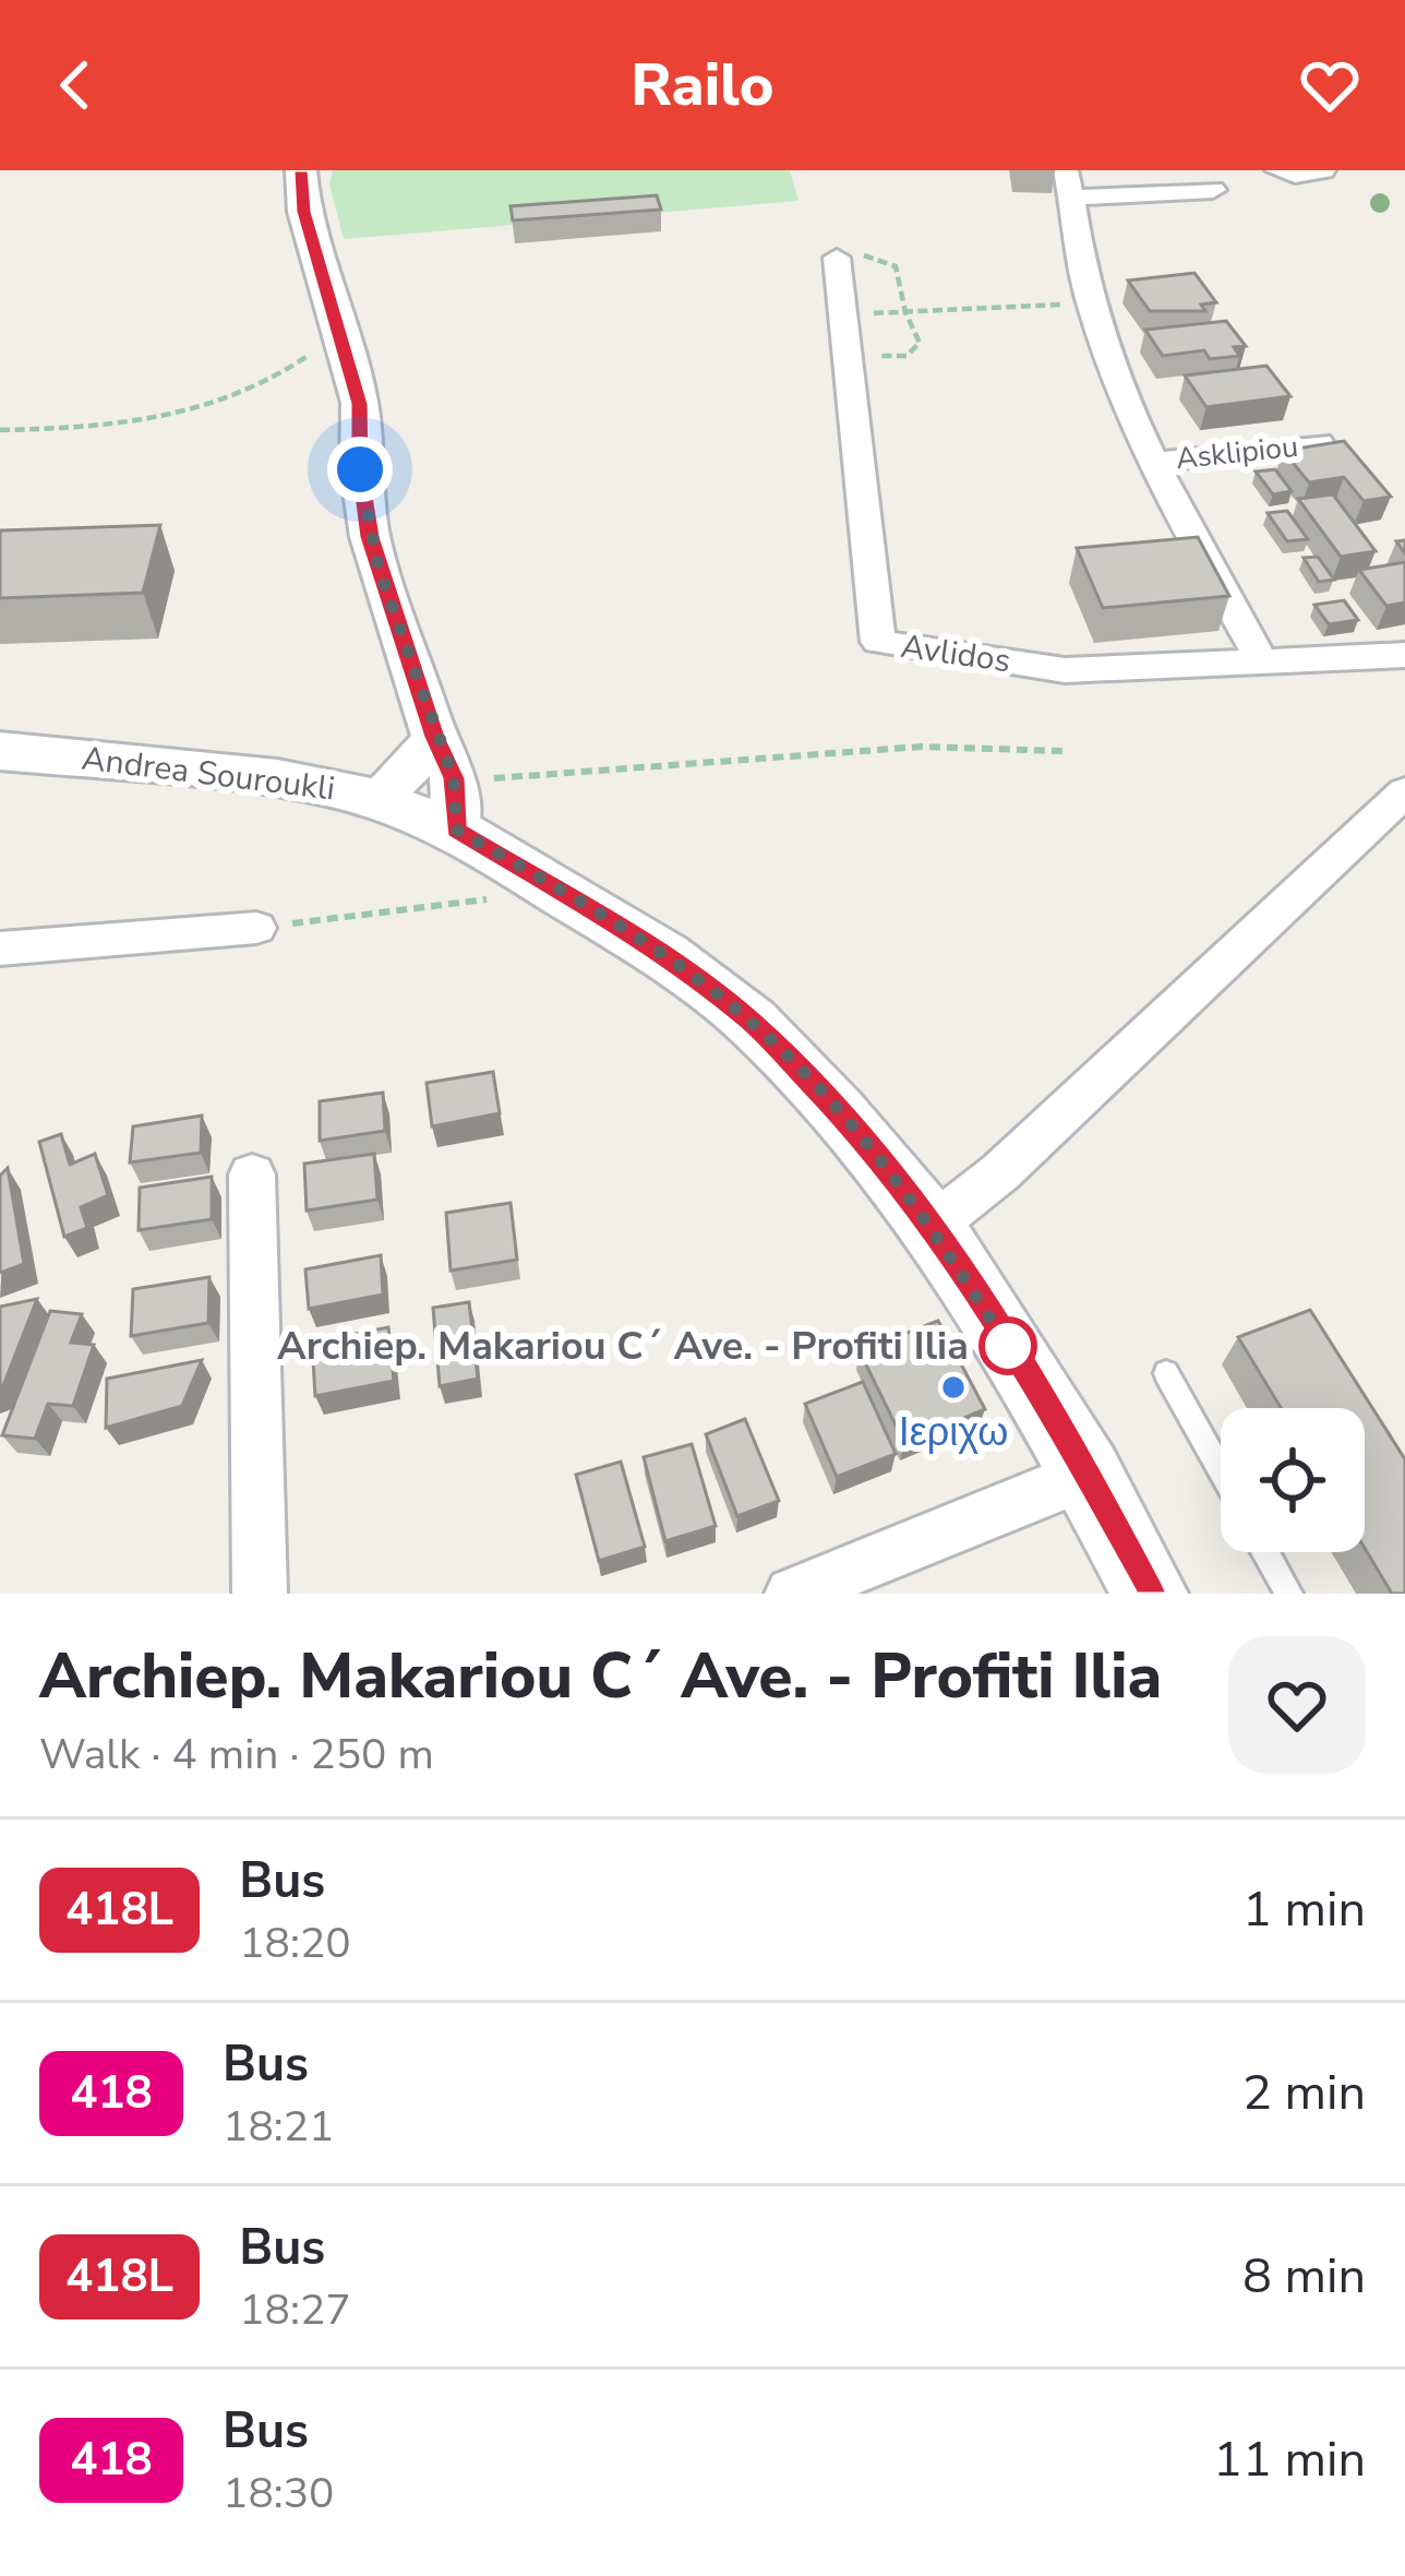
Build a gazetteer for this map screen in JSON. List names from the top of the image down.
{
  "streets": {
    "main road": ["Andrea Souroukli"],
    "street": ["Asklipiou", "Avlidos"]
  },
  "places": ["Archiep. Makariou C´ Ave. - Profiti Ilia", "Ιεριχω"],
  "lines": ["bus line 418L"],
  "page": {
    "header": "Railo",
    "heading": ["Archiep. Makariou C´ Ave. - Profiti Ilia", "Walk · 4 min · 250 m"],
    "list": [
      {
        "mark": "418L",
        "name": "Bus",
        "note": "18:20",
        "value": "1 min"
      },
      {
        "mark": "418",
        "name": "Bus",
        "note": "18:21",
        "value": "2 min"
      },
      {
        "mark": "418L",
        "name": "Bus",
        "note": "18:27",
        "value": "8 min"
      },
      {
        "mark": "418",
        "name": "Bus",
        "note": "18:30",
        "value": "11 min"
      }
    ]
  }
}
